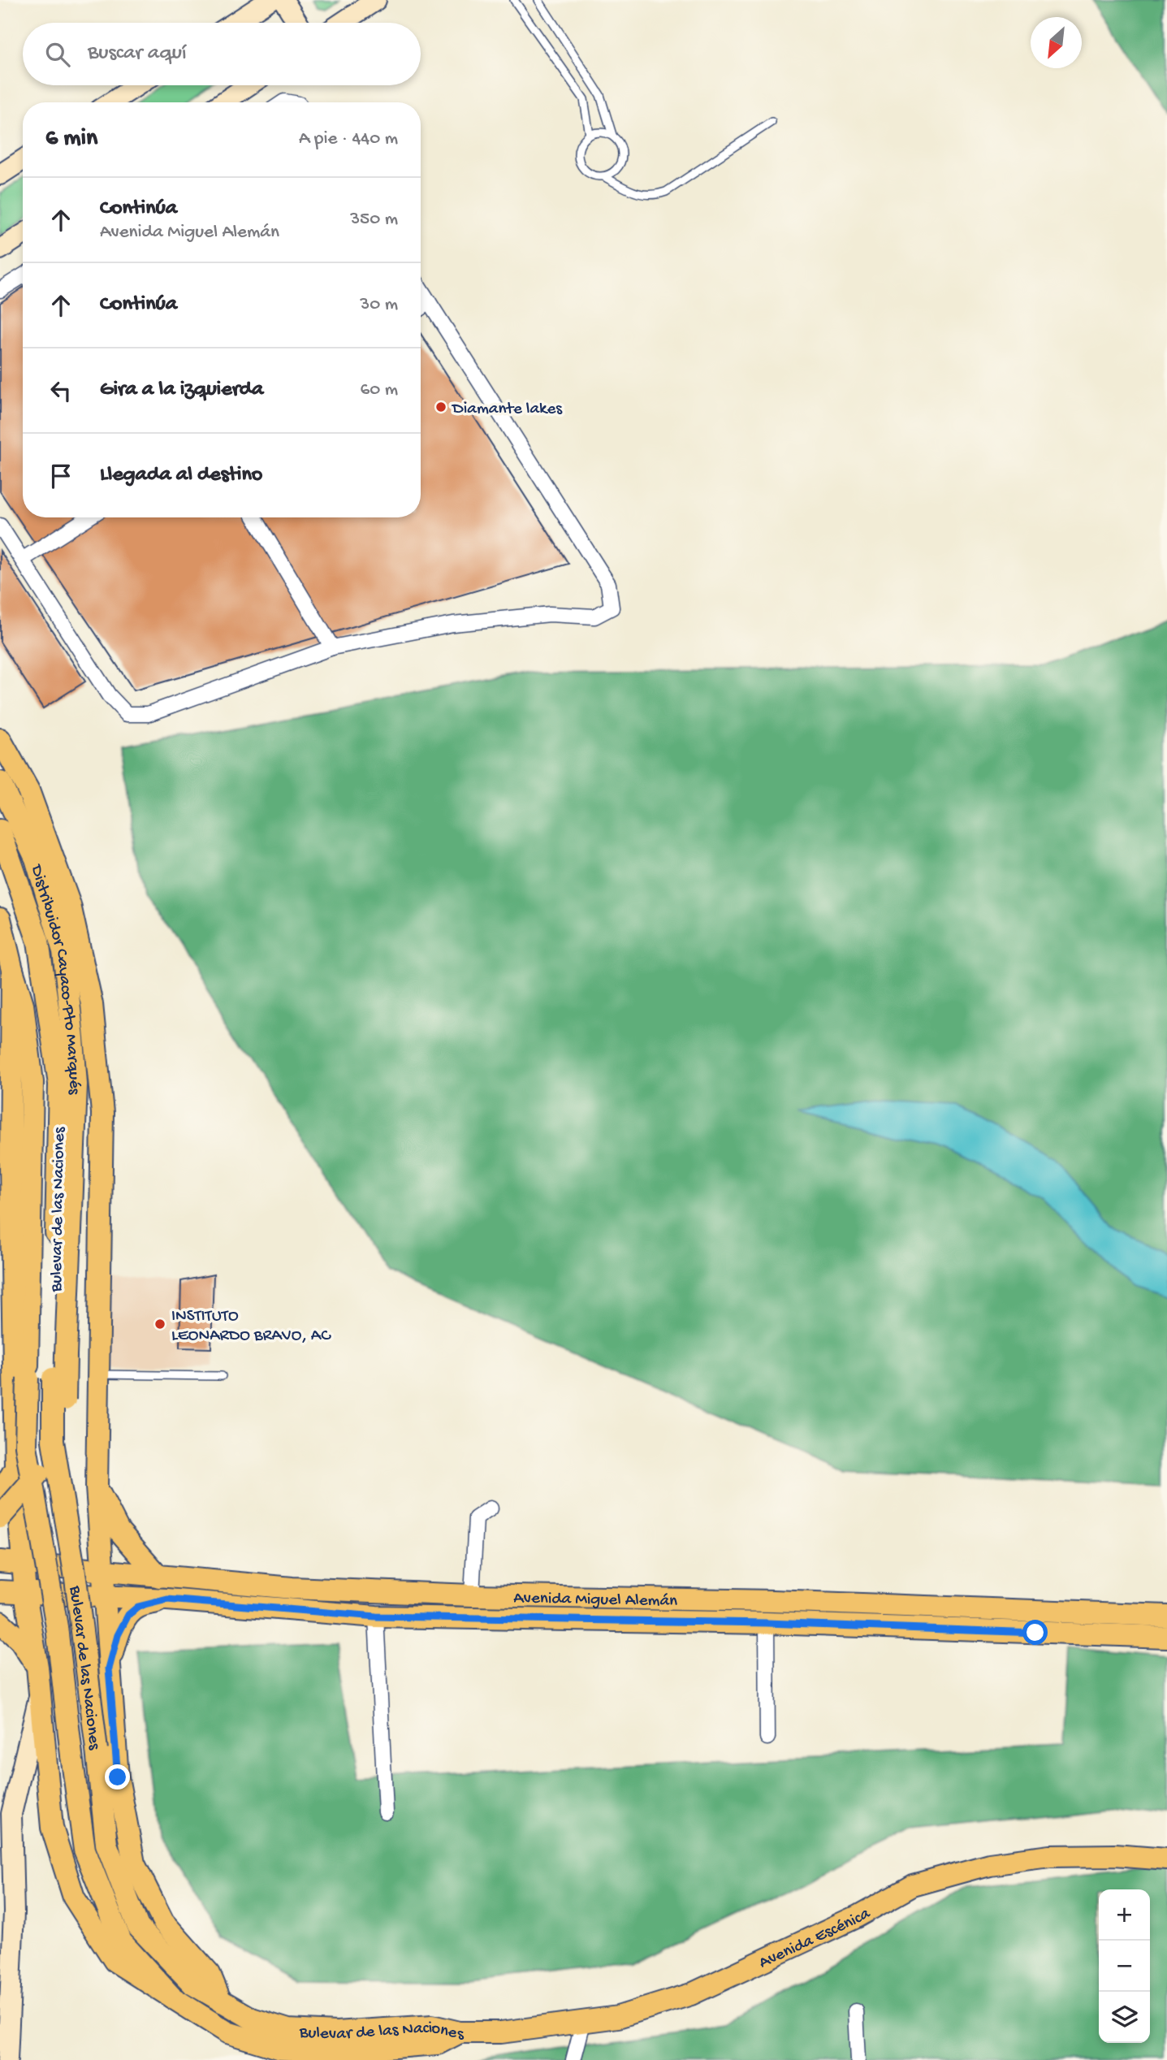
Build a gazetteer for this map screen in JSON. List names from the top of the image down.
{
  "streets": {
    "main road": [
      "Distribuidor Cayaco-Pto Marqués",
      "Bulevar de las Naciones",
      "Avenida Miguel Alemán",
      "Avenida Escénica"
    ]
  },
  "crossings": [
    ["Bulevar de las Naciones", "Avenida Escénica"]
  ],
  "places": ["Diamante lakes", "INSTITUTO LEONARDO BRAVO, AC"],
  "north": "bottom left",
  "page": {
    "search": "Buscar aquí",
    "heading": ["6 min", "A pie · 440 m"],
    "list": [
      ["Continúa", "Avenida Miguel Alemán", "350 m"],
      ["Continúa", "30 m"],
      ["Gira a la izquierda", "60 m"],
      "Llegada al destino"
    ],
    "map_buttons": ["+", "−"]
  }
}
